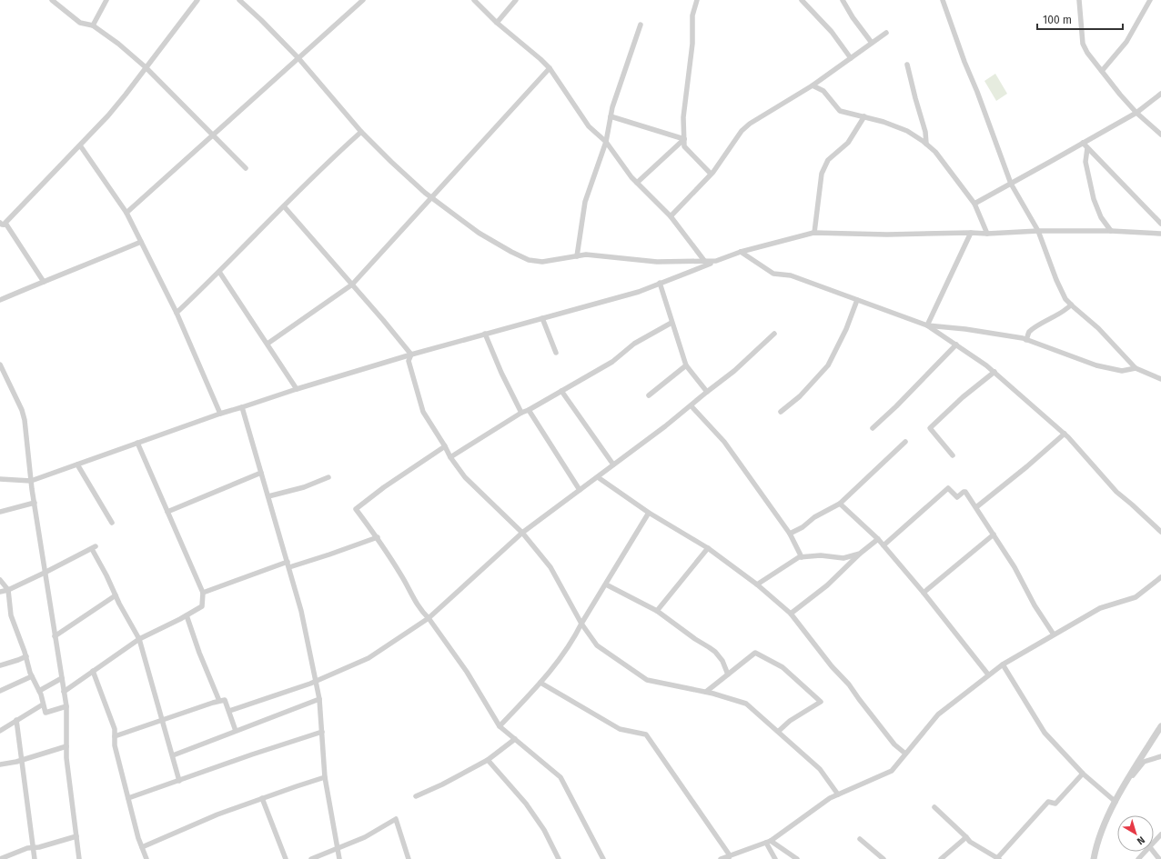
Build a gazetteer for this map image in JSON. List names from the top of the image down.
{
  "scale_bar": "100 m",
  "north": "bottom right"
}
